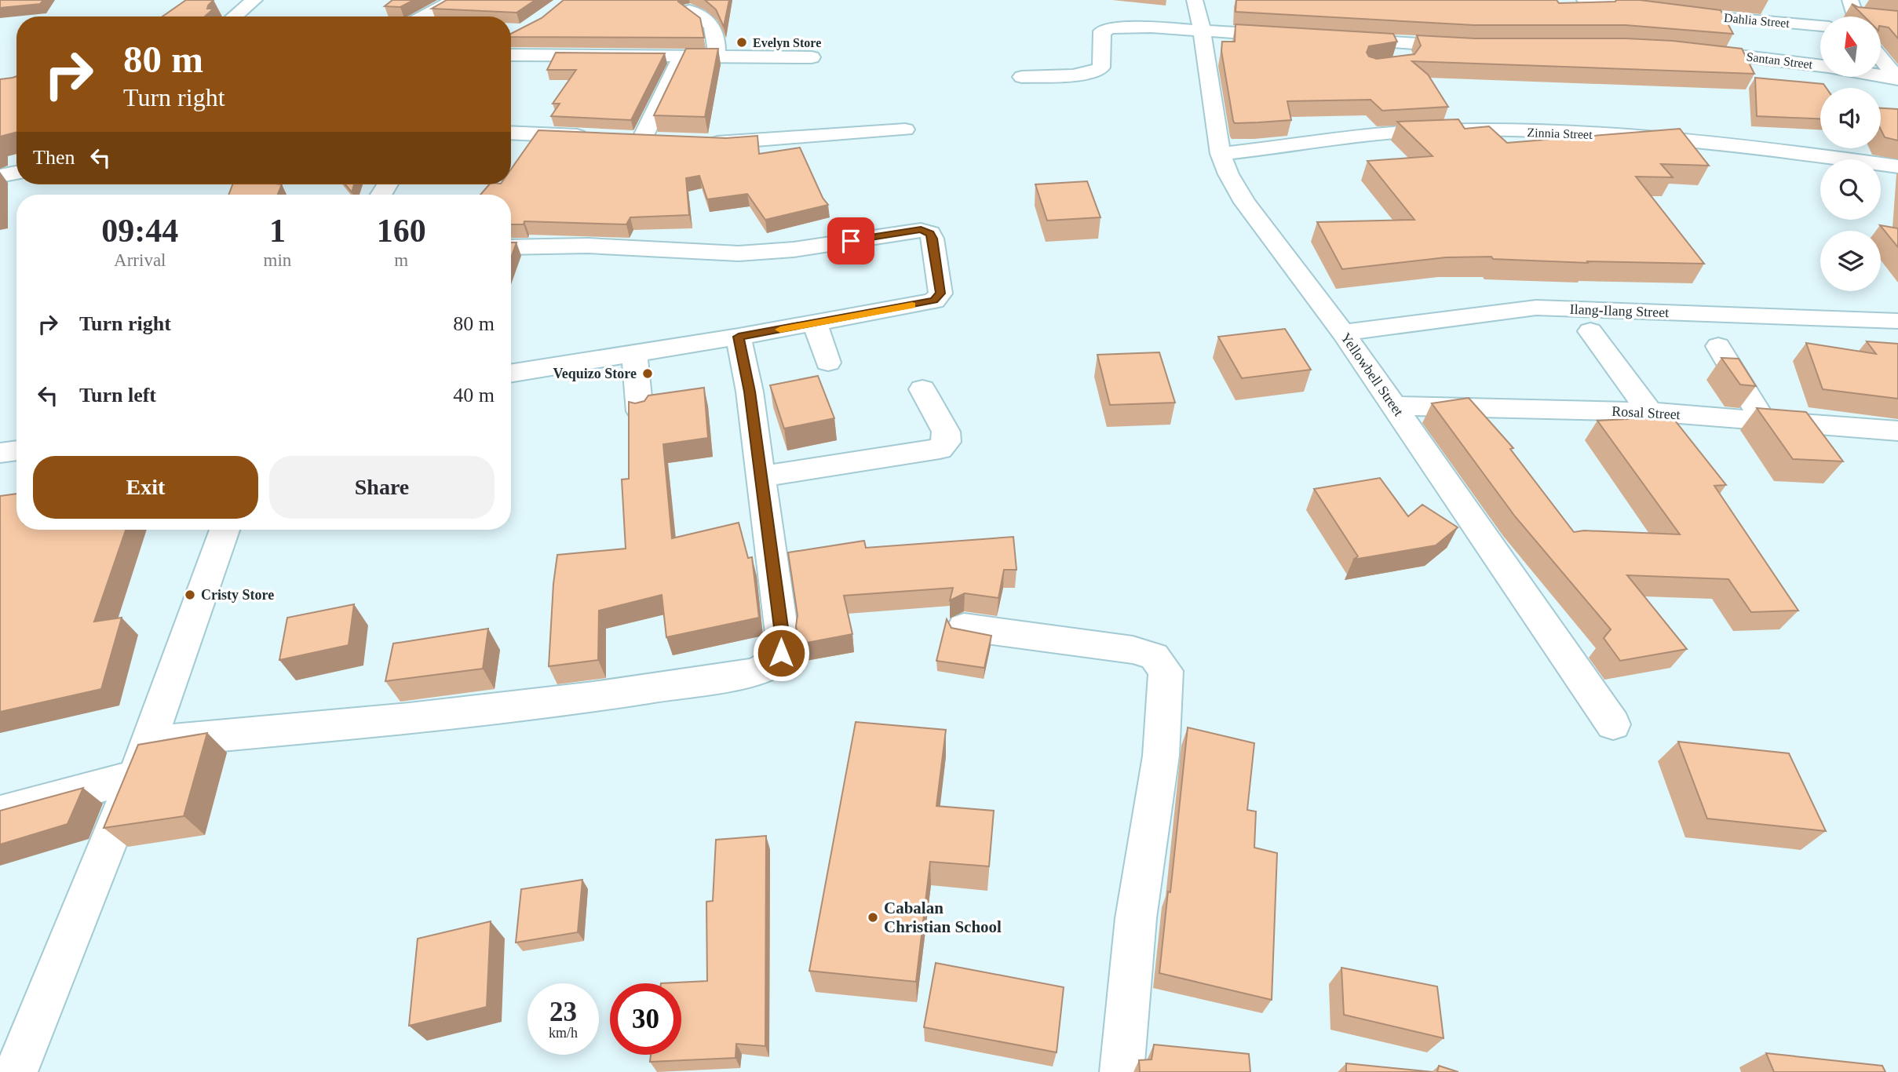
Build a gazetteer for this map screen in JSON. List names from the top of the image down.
{
  "streets": {
    "street": [
      "Dahlia Street",
      "Santan Street",
      "Zinnia Street",
      "Ilang-Ilang Street",
      "Yellowbell Street",
      "Rosal Street"
    ]
  },
  "crossings": [
    ["Zinnia Street", "Yellowbell Street"],
    ["Ilang-Ilang Street", "Yellowbell Street"],
    ["Yellowbell Street", "Rosal Street"]
  ],
  "places": [
    "Evelyn Store",
    "Vequizo Store",
    "Cristy Store",
    "Cabalan Christian School"
  ],
  "north": "top",
  "page": {
    "turn": ["80 m", "Turn right"],
    "then": "Then",
    "eta": [
      "09:44",
      "Arrival",
      "1",
      "min",
      "160",
      "m"
    ],
    "list": [
      {
        "name": "Turn right",
        "value": "80 m"
      },
      {
        "name": "Turn left",
        "value": "40 m"
      }
    ],
    "buttons": ["Exit", "Share"],
    "speed": "23 km/h",
    "limit": "30"
  }
}
